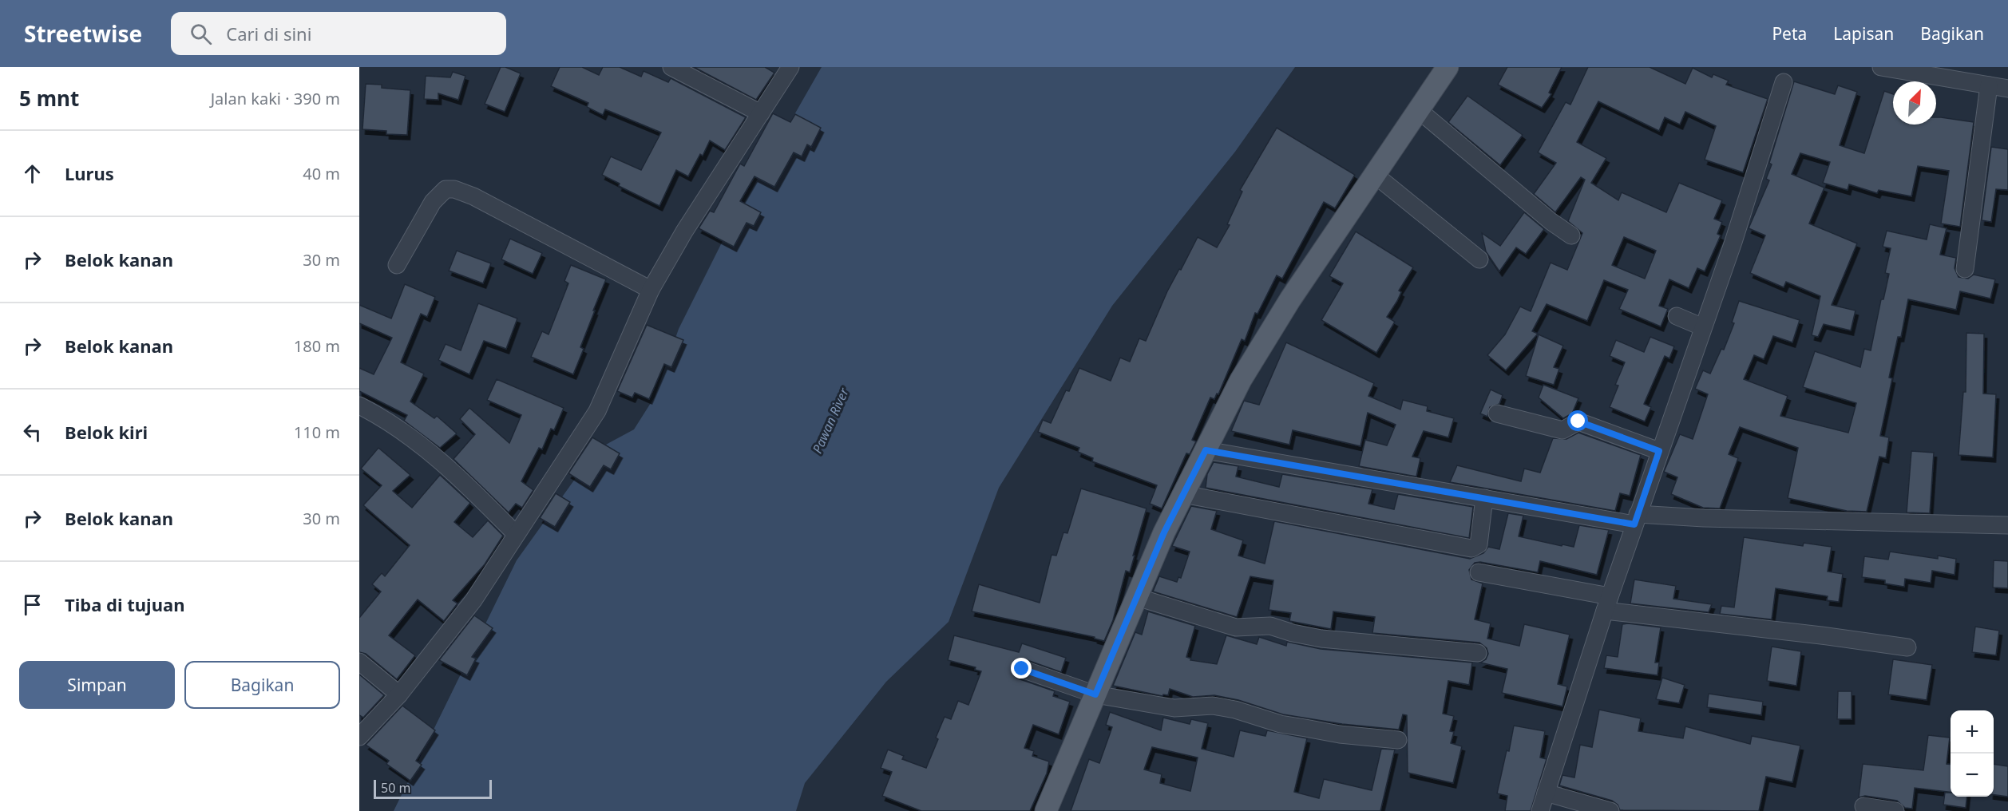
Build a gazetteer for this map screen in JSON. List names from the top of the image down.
{
  "water": ["Pawan River"],
  "scale_bar": "50 m",
  "north": "top right",
  "page": {
    "header": "Streetwise",
    "search": "Cari di sini",
    "nav": ["Peta", "Lapisan", "Bagikan"],
    "heading": ["5 mnt", "Jalan kaki · 390 m"],
    "list": [
      ["Lurus", "40 m"],
      ["Belok kanan", "30 m"],
      ["Belok kanan", "180 m"],
      ["Belok kiri", "110 m"],
      ["Belok kanan", "30 m"],
      "Tiba di tujuan"
    ],
    "buttons": ["Simpan", "Bagikan"],
    "map_buttons": ["+", "−"],
    "scale": "50 m"
  }
}
